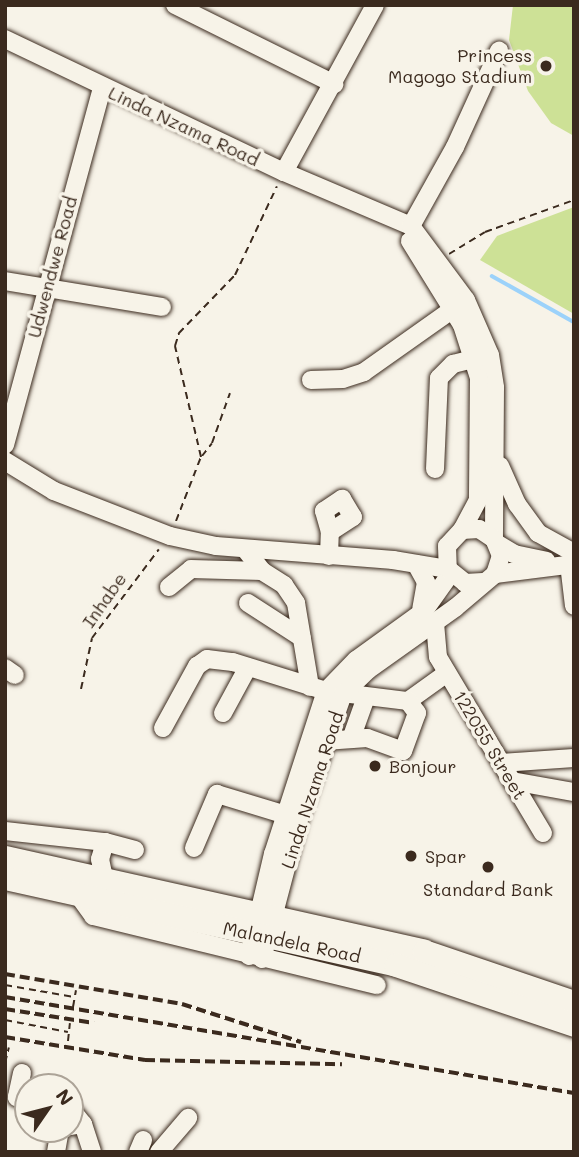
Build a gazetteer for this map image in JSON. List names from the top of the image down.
{
  "streets": {
    "main road": ["Malandela Road"],
    "street": ["Linda Nzama Road", "Udwendwe Road", "122055 Street"],
    "path": ["Inhabe"]
  },
  "crossings": [
    ["Linda Nzama Road", "Udwendwe Road"],
    ["Linda Nzama Road", "122055 Street"],
    ["Linda Nzama Road", "Malandela Road"]
  ],
  "places": [
    "Princess Magogo Stadium",
    "Bonjour",
    "Spar",
    "Standard Bank"
  ],
  "north": "top right"
}
